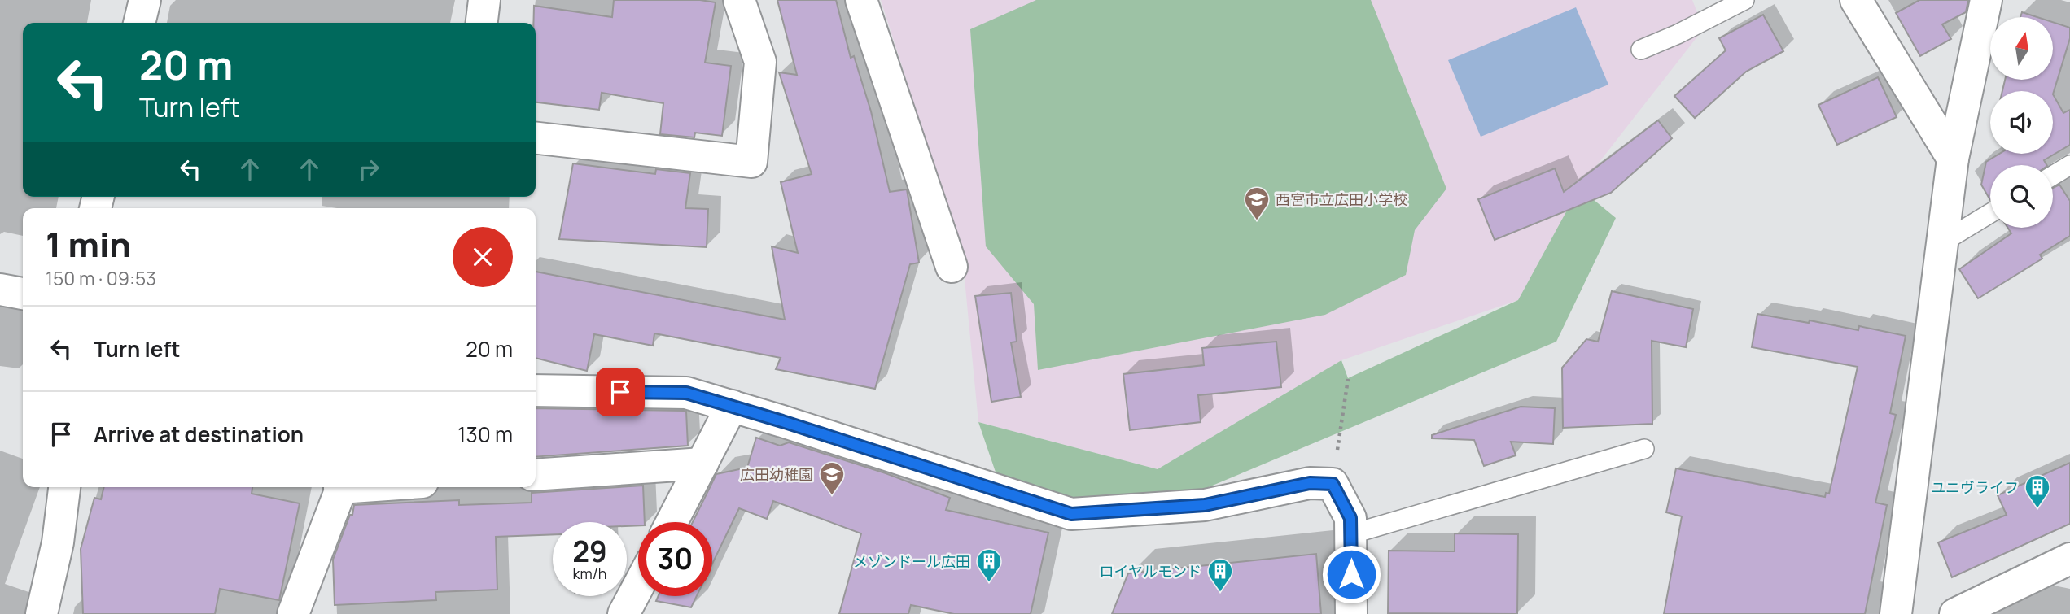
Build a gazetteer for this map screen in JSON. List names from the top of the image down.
{
  "places": {
    "school or university": ["西宮市立広田小学校", "広田幼稚園"],
    "building": ["ユニヴライフ", "メゾンドール広田", "ロイヤルモンド"]
  },
  "north": "top",
  "page": {
    "turn": ["20 m", "Turn left"],
    "heading": ["1 min", "150 m · 09:53"],
    "list": [
      {
        "name": "Turn left",
        "value": "20 m"
      },
      {
        "name": "Arrive at destination",
        "value": "130 m"
      }
    ],
    "speed": "29 km/h",
    "limit": "30"
  }
}
